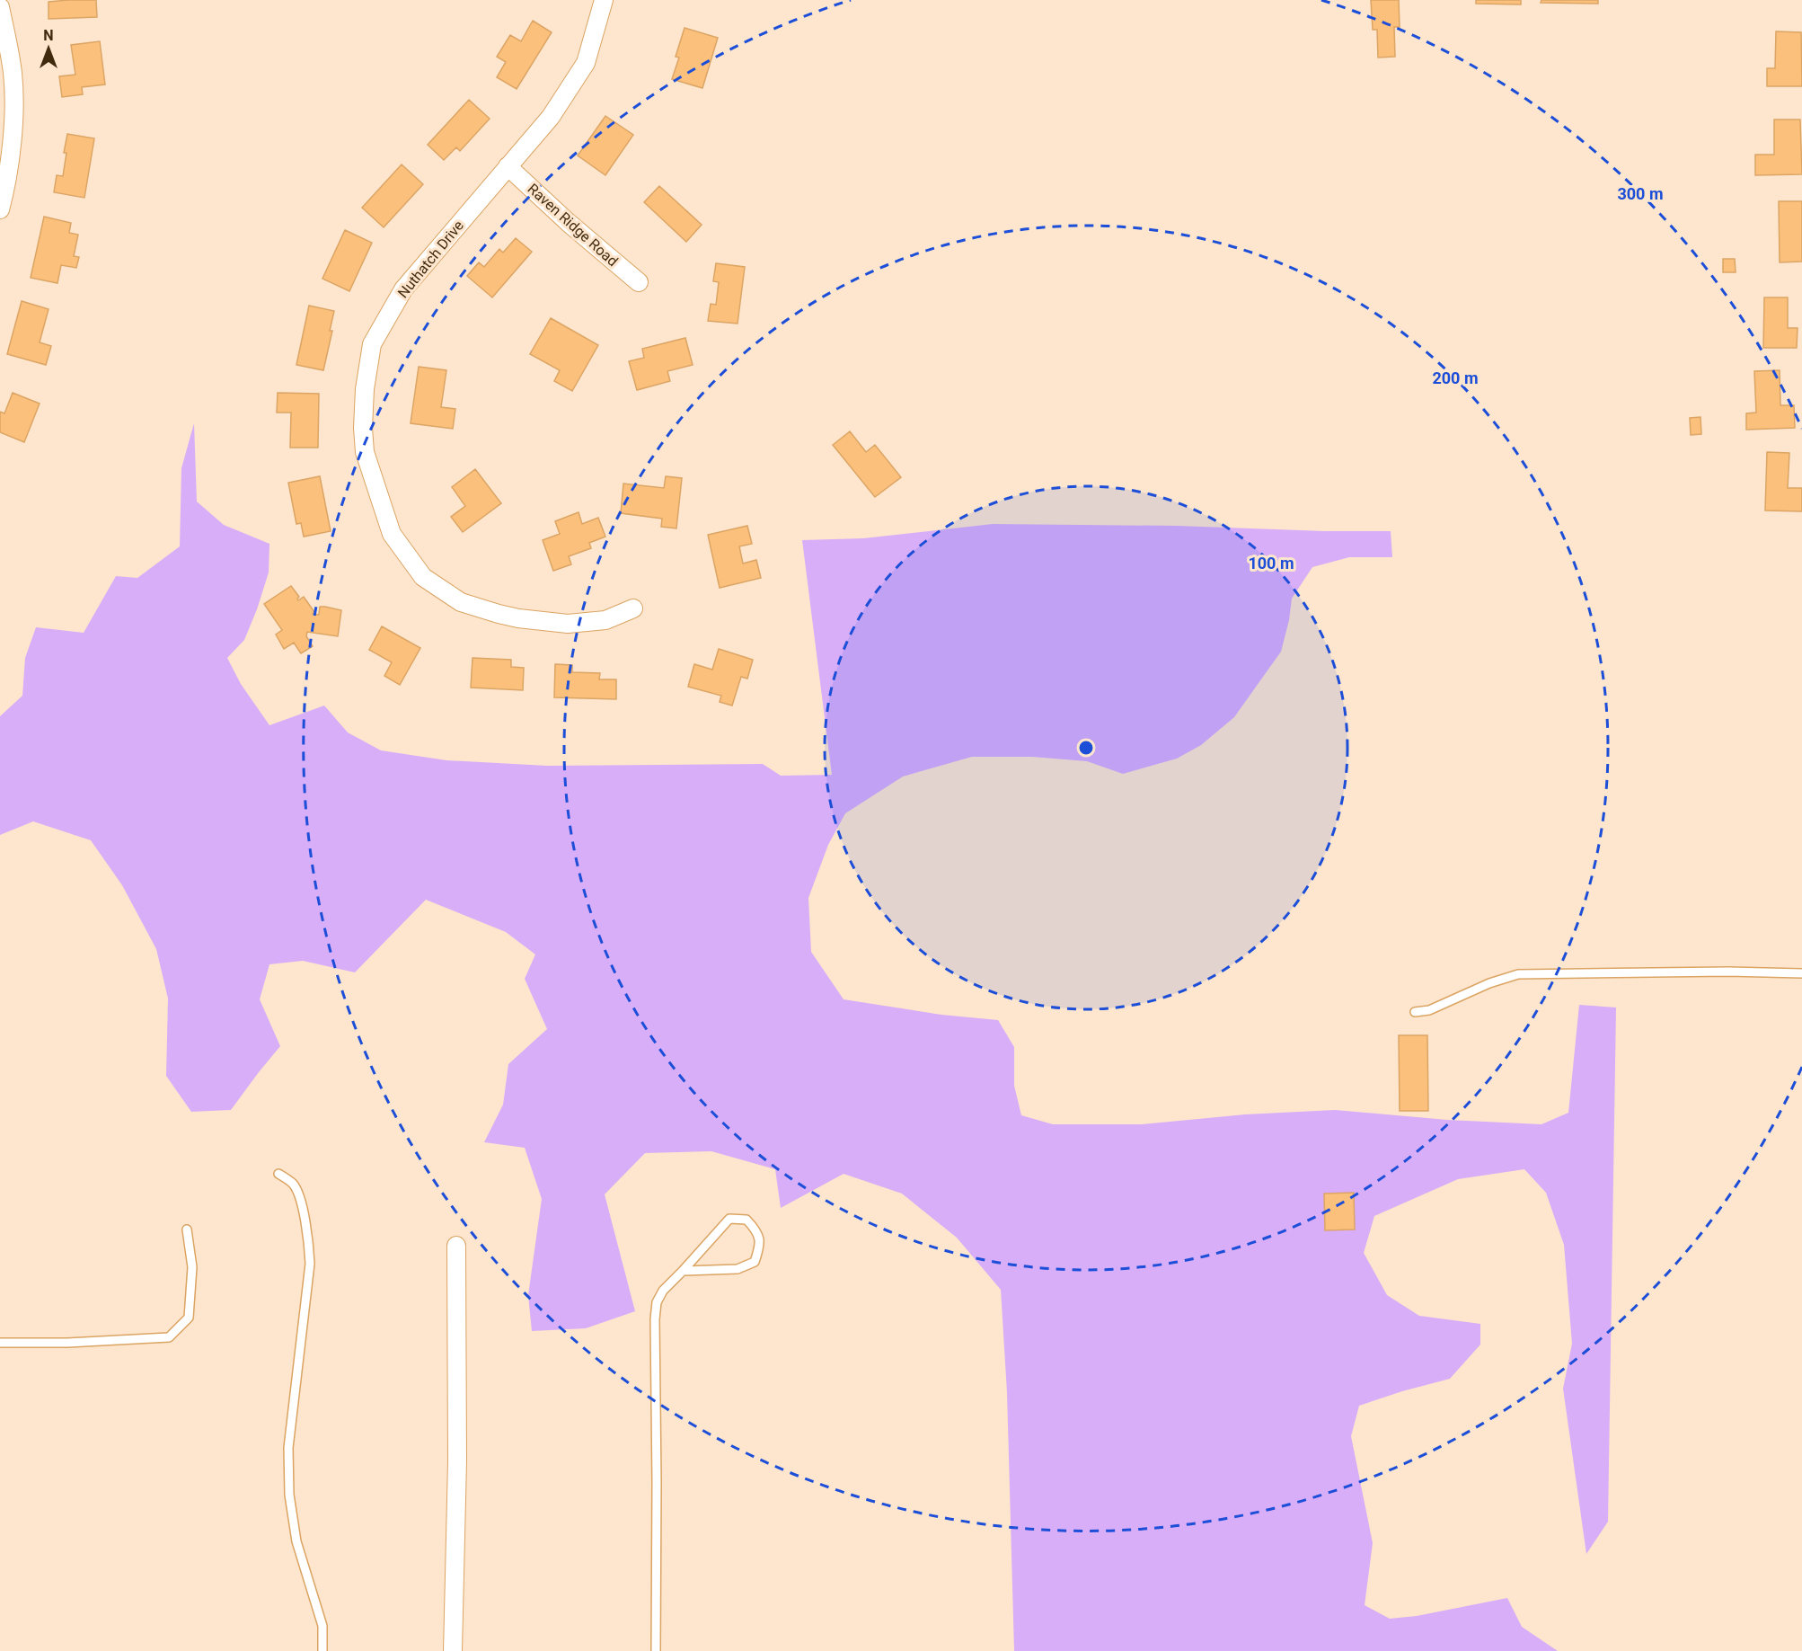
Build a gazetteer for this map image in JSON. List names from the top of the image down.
{
  "streets": {
    "street": ["Raven Ridge Road", "Nuthatch Drive"]
  },
  "crossings": [
    ["Raven Ridge Road", "Nuthatch Drive"]
  ],
  "north": "top",
  "rings": ["300 m", "200 m", "100 m"]
}
